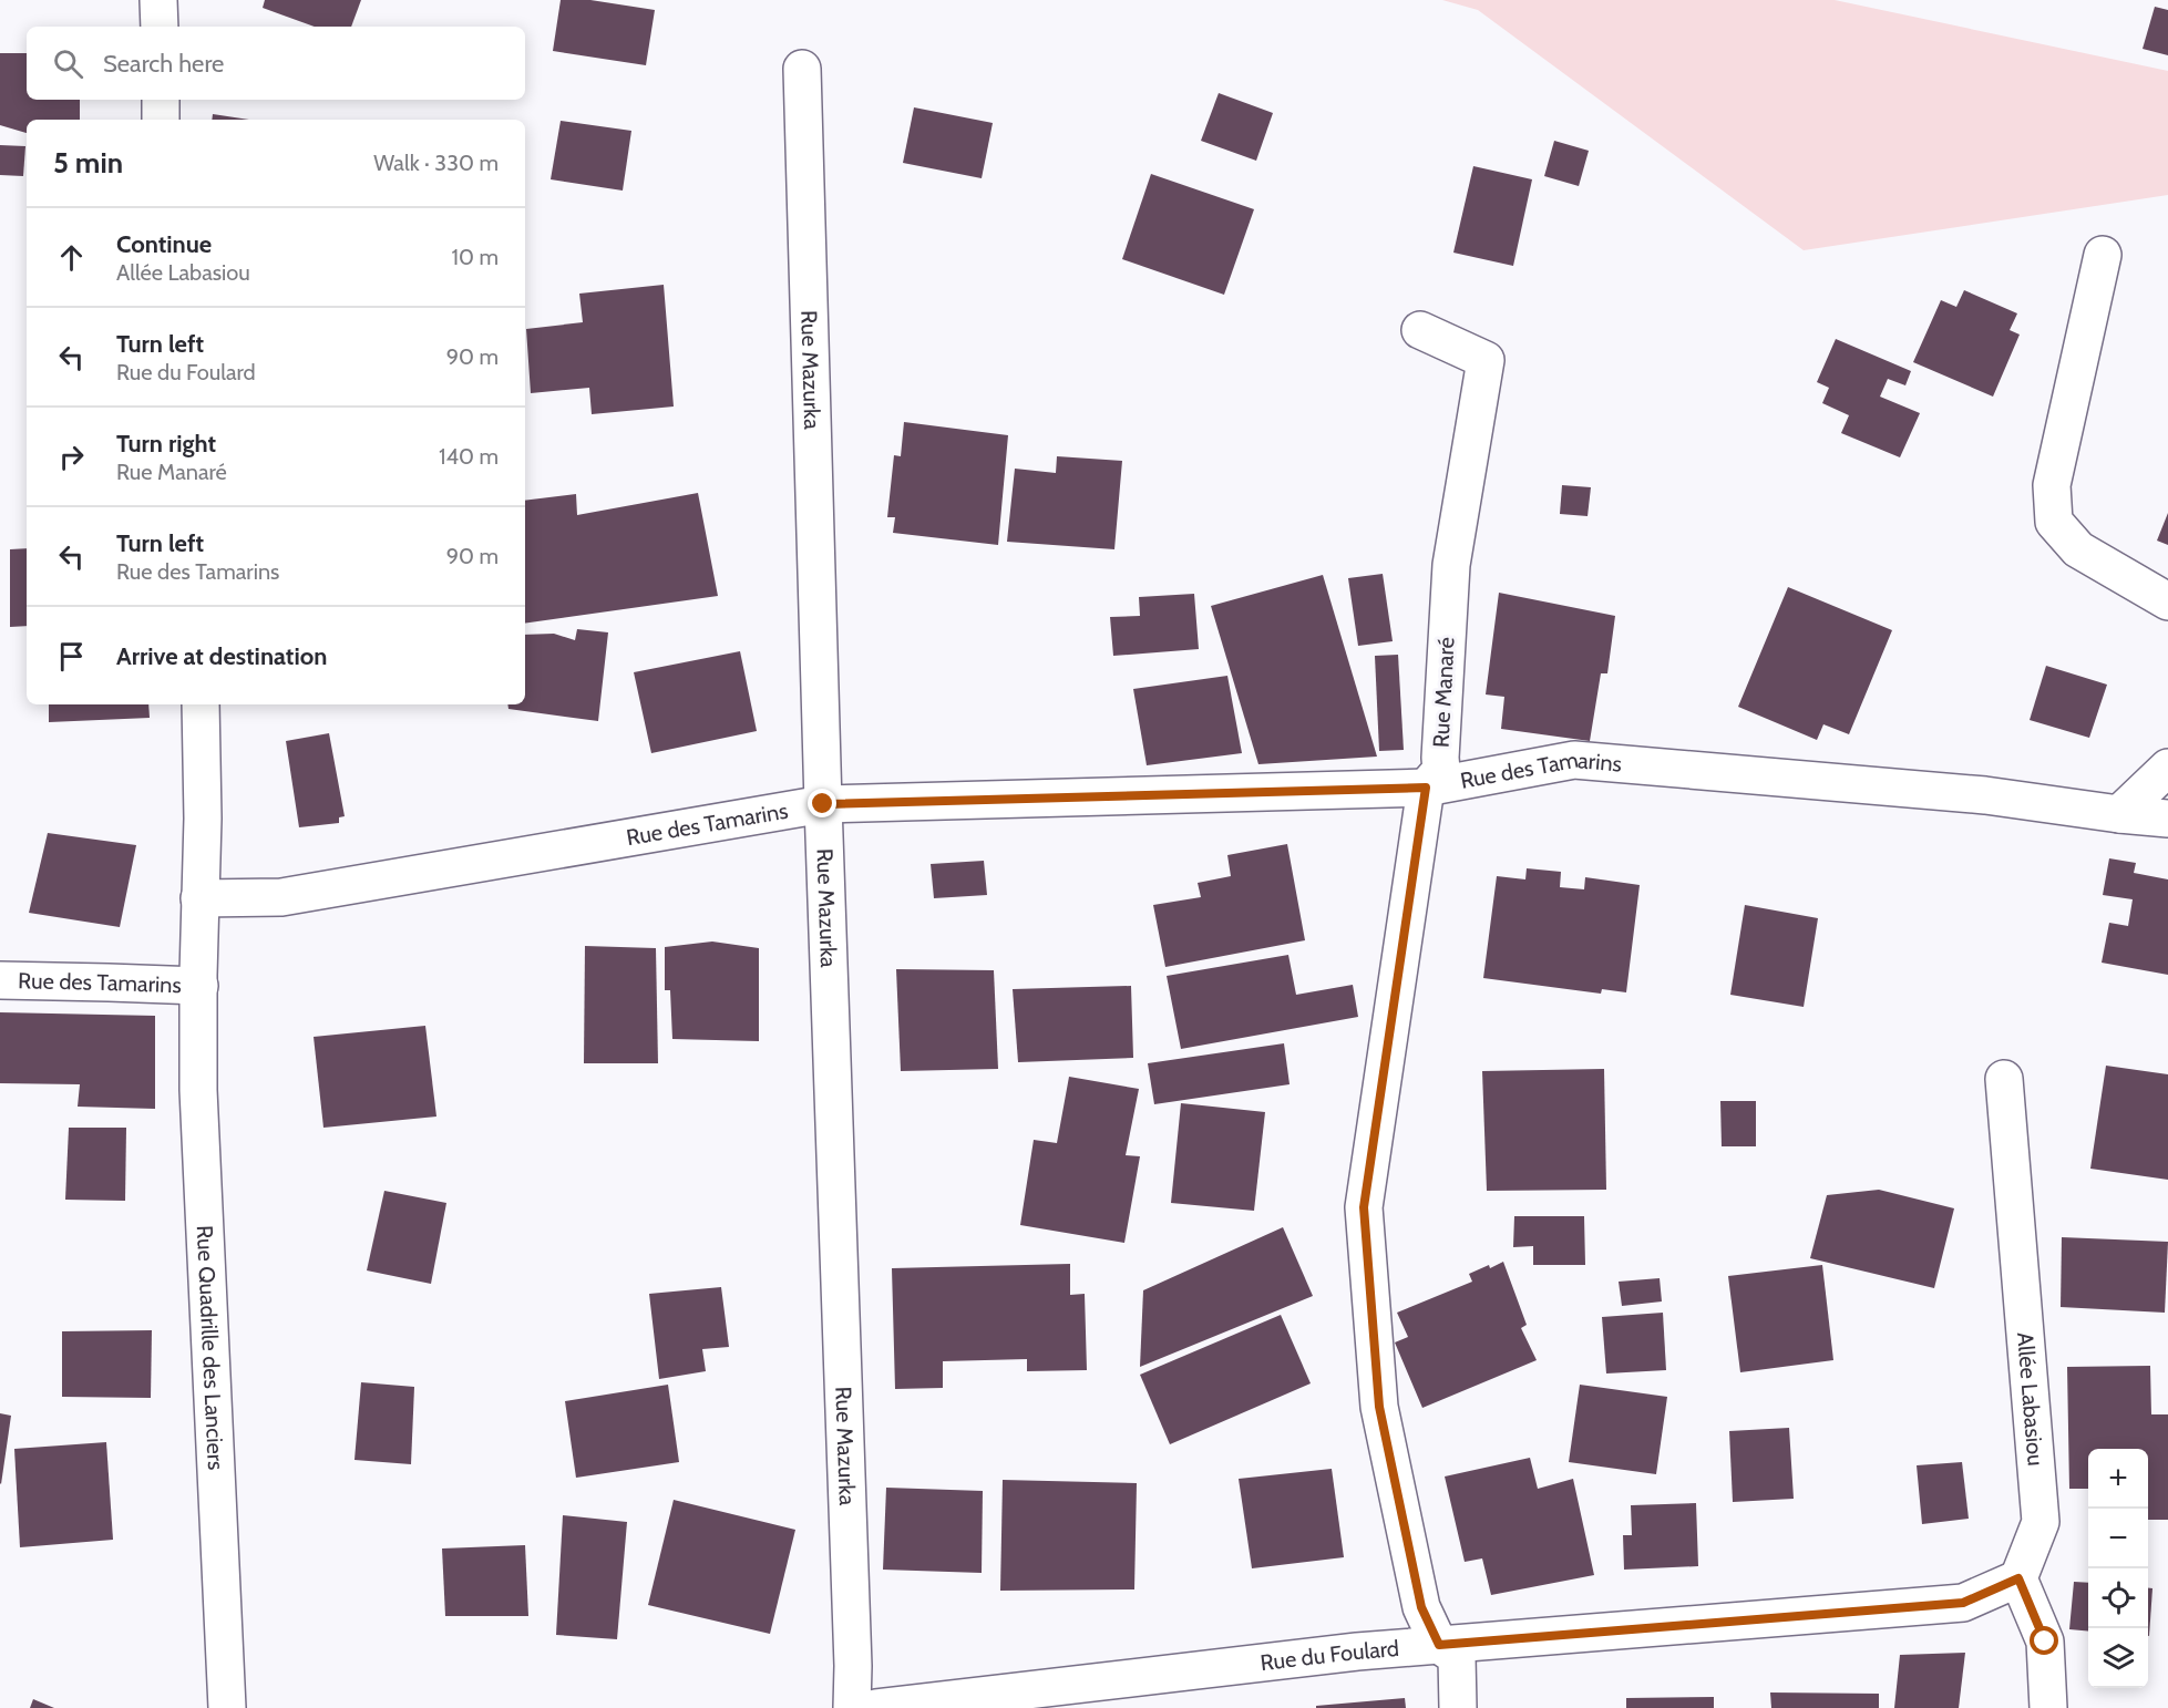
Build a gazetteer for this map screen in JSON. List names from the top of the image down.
{
  "streets": {
    "street": [
      "Rue Mazurka",
      "Rue Manaré",
      "Rue des Tamarins",
      "Rue Quadrille des Lanciers",
      "Allée Labasiou",
      "Rue du Foulard"
    ]
  },
  "crossings": [
    ["Rue Mazurka", "Rue des Tamarins"],
    ["Rue Manaré", "Rue des Tamarins"],
    ["Rue Manaré", "Rue du Foulard"],
    ["Rue des Tamarins", "Rue Quadrille des Lanciers"],
    ["Allée Labasiou", "Rue du Foulard"]
  ],
  "page": {
    "search": "Search here",
    "heading": ["5 min", "Walk · 330 m"],
    "list": [
      ["Continue", "Allée Labasiou", "10 m"],
      ["Turn left", "Rue du Foulard", "90 m"],
      ["Turn right", "Rue Manaré", "140 m"],
      ["Turn left", "Rue des Tamarins", "90 m"],
      "Arrive at destination"
    ],
    "map_buttons": ["+", "−"]
  }
}
